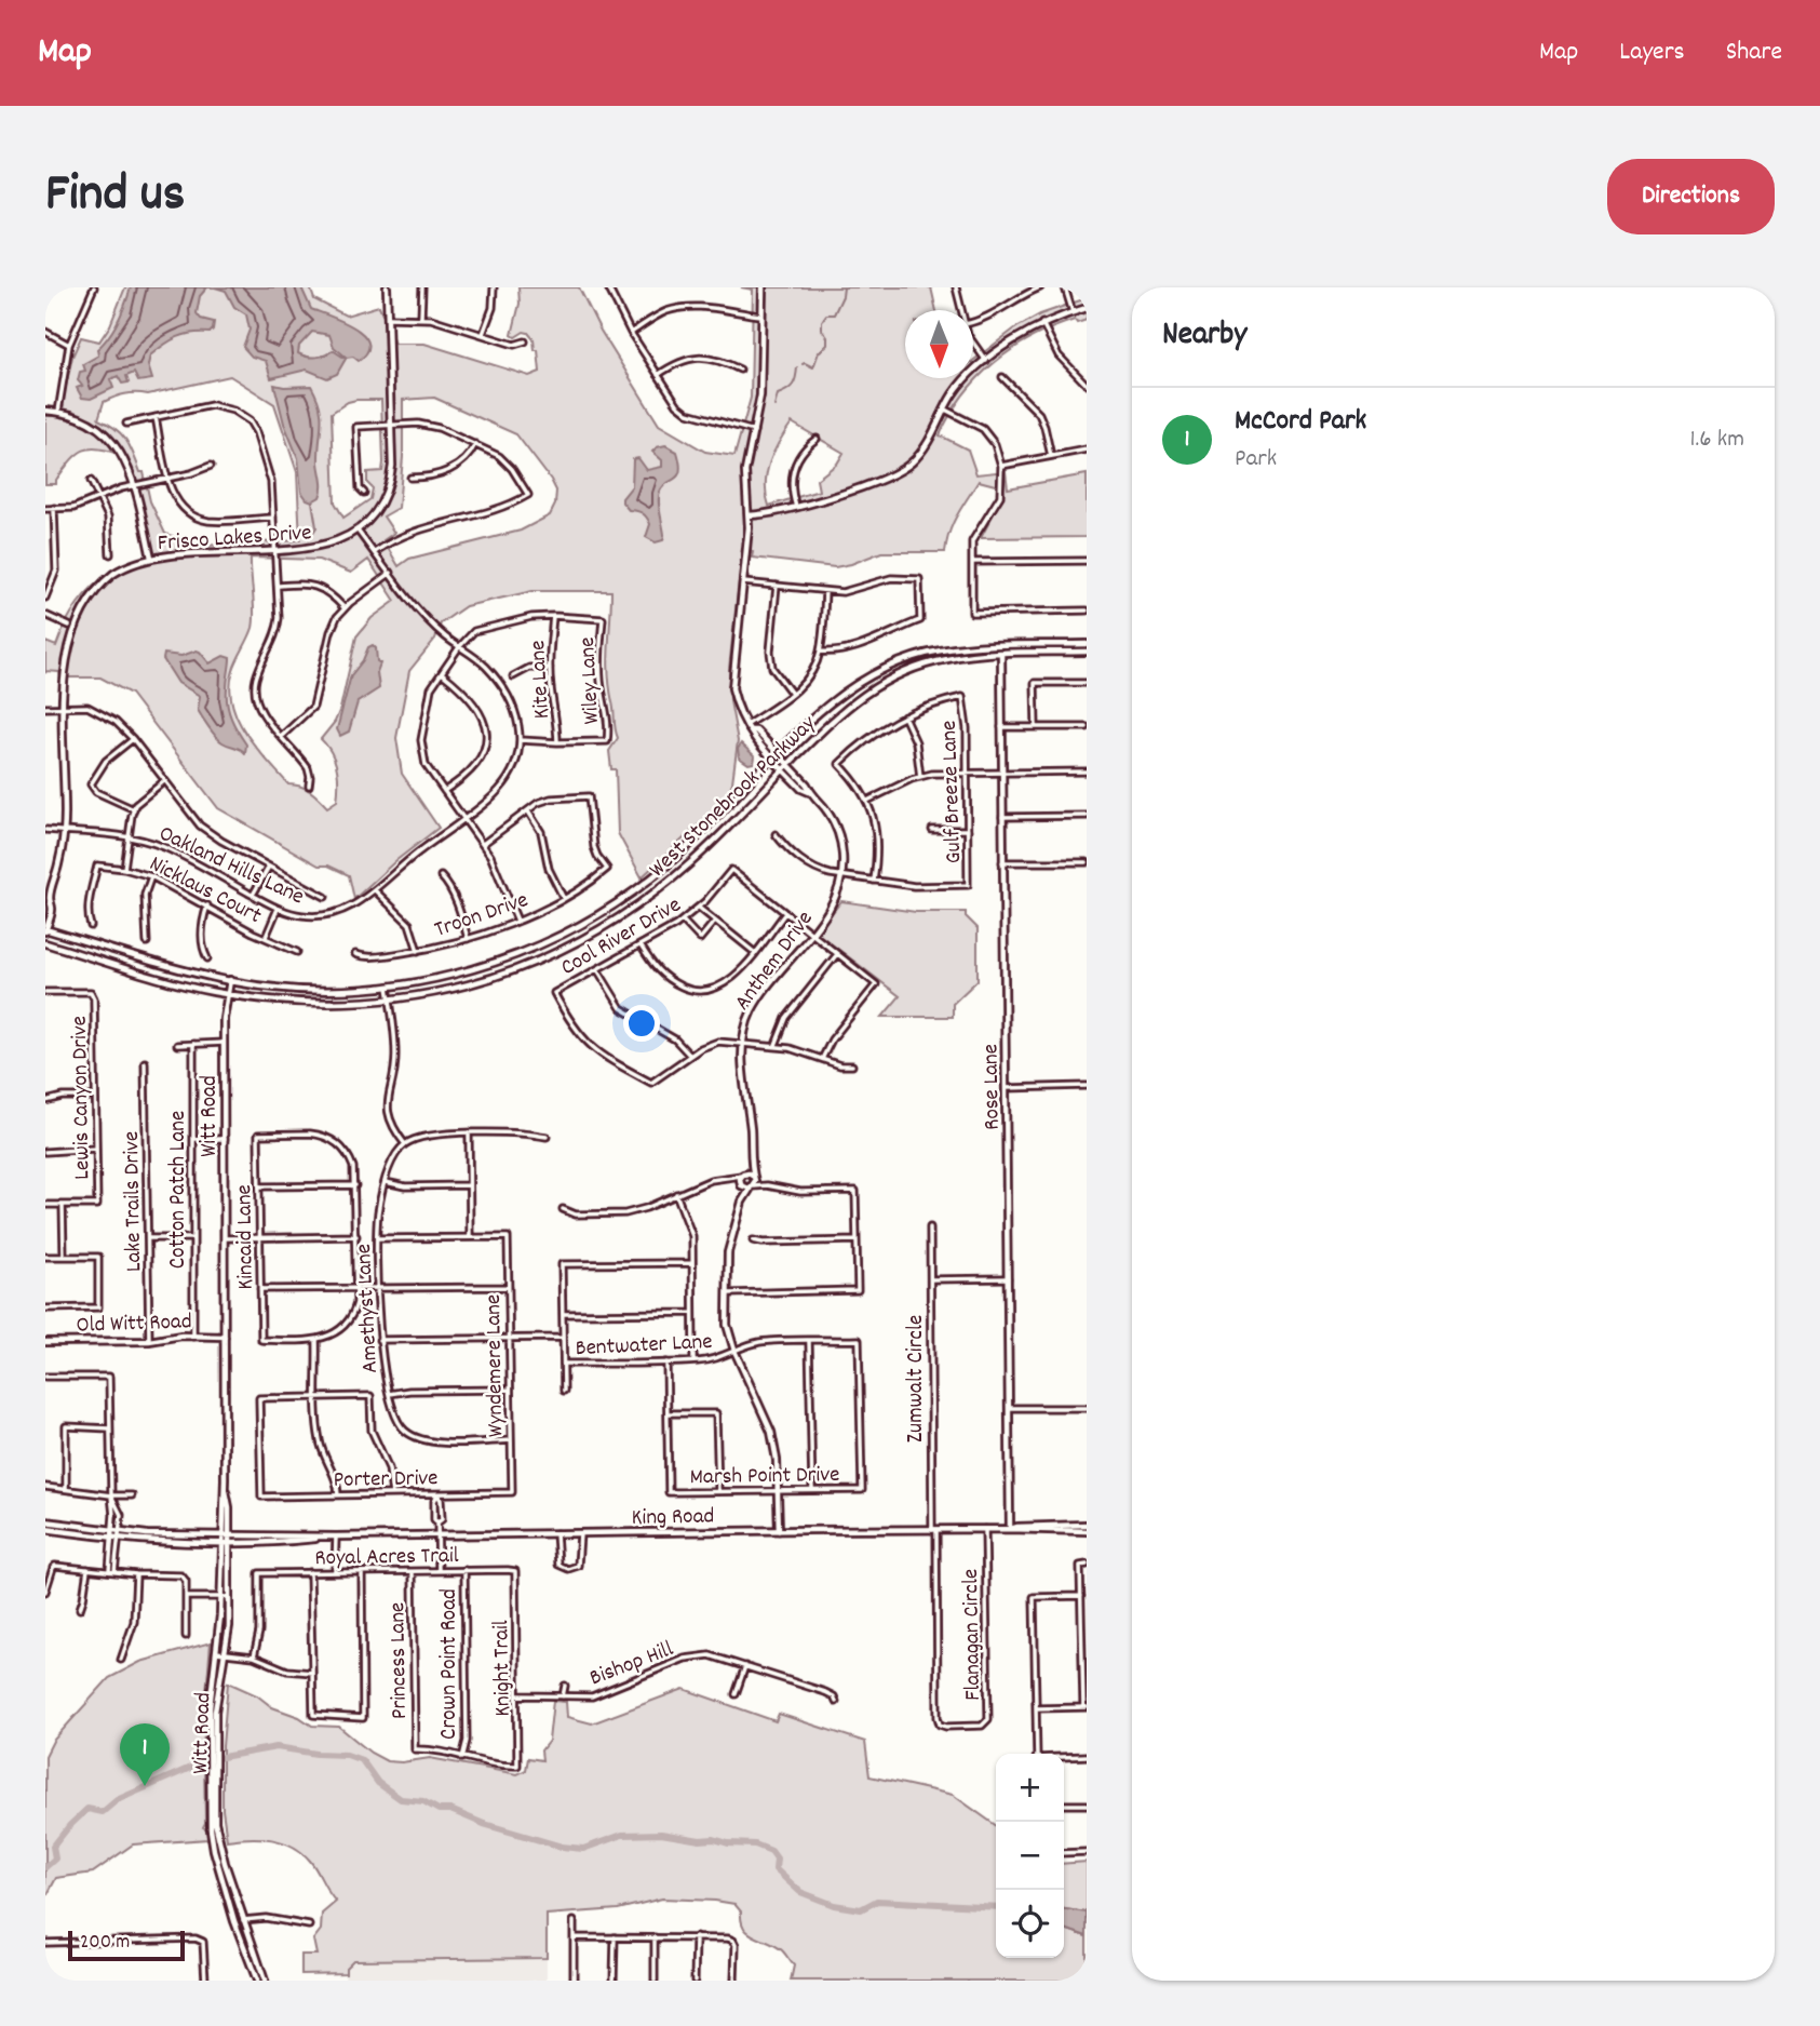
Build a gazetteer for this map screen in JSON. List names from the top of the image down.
{
  "streets": {
    "street": [
      "Frisco Lakes Drive",
      "Kite Lane",
      "Wiley Lane",
      "Gulf Breeze Lane",
      "West Stonebrook Parkway",
      "Oakland Hills Lane",
      "Nicklaus Court",
      "Troon Drive",
      "Cool River Drive",
      "Anthem Drive",
      "Rose Lane",
      "Lewis Canyon Drive",
      "Witt Road",
      "Cotton Patch Lane",
      "Lake Trails Drive",
      "Kincaid Lane",
      "Amethyst Lane",
      "Old Witt Road",
      "Bentwater Lane",
      "Wyndemere Lane",
      "Zumwalt Circle",
      "Marsh Point Drive",
      "Porter Drive",
      "King Road",
      "Royal Acres Trail",
      "Flanagan Circle",
      "Princess Lane",
      "Bishop Hill",
      "Crown Point Road",
      "Knight Trail"
    ]
  },
  "crossings": [
    ["Kite Lane", "Wiley Lane"],
    ["West Stonebrook Parkway", "Anthem Drive"],
    ["West Stonebrook Parkway", "Rose Lane"],
    ["West Stonebrook Parkway", "Witt Road"],
    ["Rose Lane", "King Road"],
    ["Witt Road", "Old Witt Road"],
    ["Witt Road", "King Road"],
    ["Cotton Patch Lane", "Old Witt Road"],
    ["Lake Trails Drive", "Old Witt Road"],
    ["Amethyst Lane", "Wyndemere Lane"],
    ["Bentwater Lane", "Marsh Point Drive"],
    ["Wyndemere Lane", "Porter Drive"],
    ["Zumwalt Circle", "King Road"],
    ["Zumwalt Circle", "Flanagan Circle"],
    ["King Road", "Flanagan Circle"],
    ["Royal Acres Trail", "Princess Lane"],
    ["Royal Acres Trail", "Crown Point Road"],
    ["Royal Acres Trail", "Knight Trail"],
    ["Princess Lane", "Crown Point Road"],
    ["Princess Lane", "Knight Trail"],
    ["Bishop Hill", "Knight Trail"],
    ["Crown Point Road", "Knight Trail"]
  ],
  "scale_bar": "200 m",
  "north": "bottom",
  "page": {
    "header": "Map",
    "nav": ["Map", "Layers", "Share"],
    "title": "Find us",
    "buttons": "Directions",
    "heading": "Nearby",
    "list": [
      {
        "mark": "1",
        "name": "McCord Park",
        "note": "Park",
        "value": "1.6 km"
      }
    ],
    "pins": "1",
    "map_buttons": ["+", "−"],
    "scale": "200 m"
  }
}
